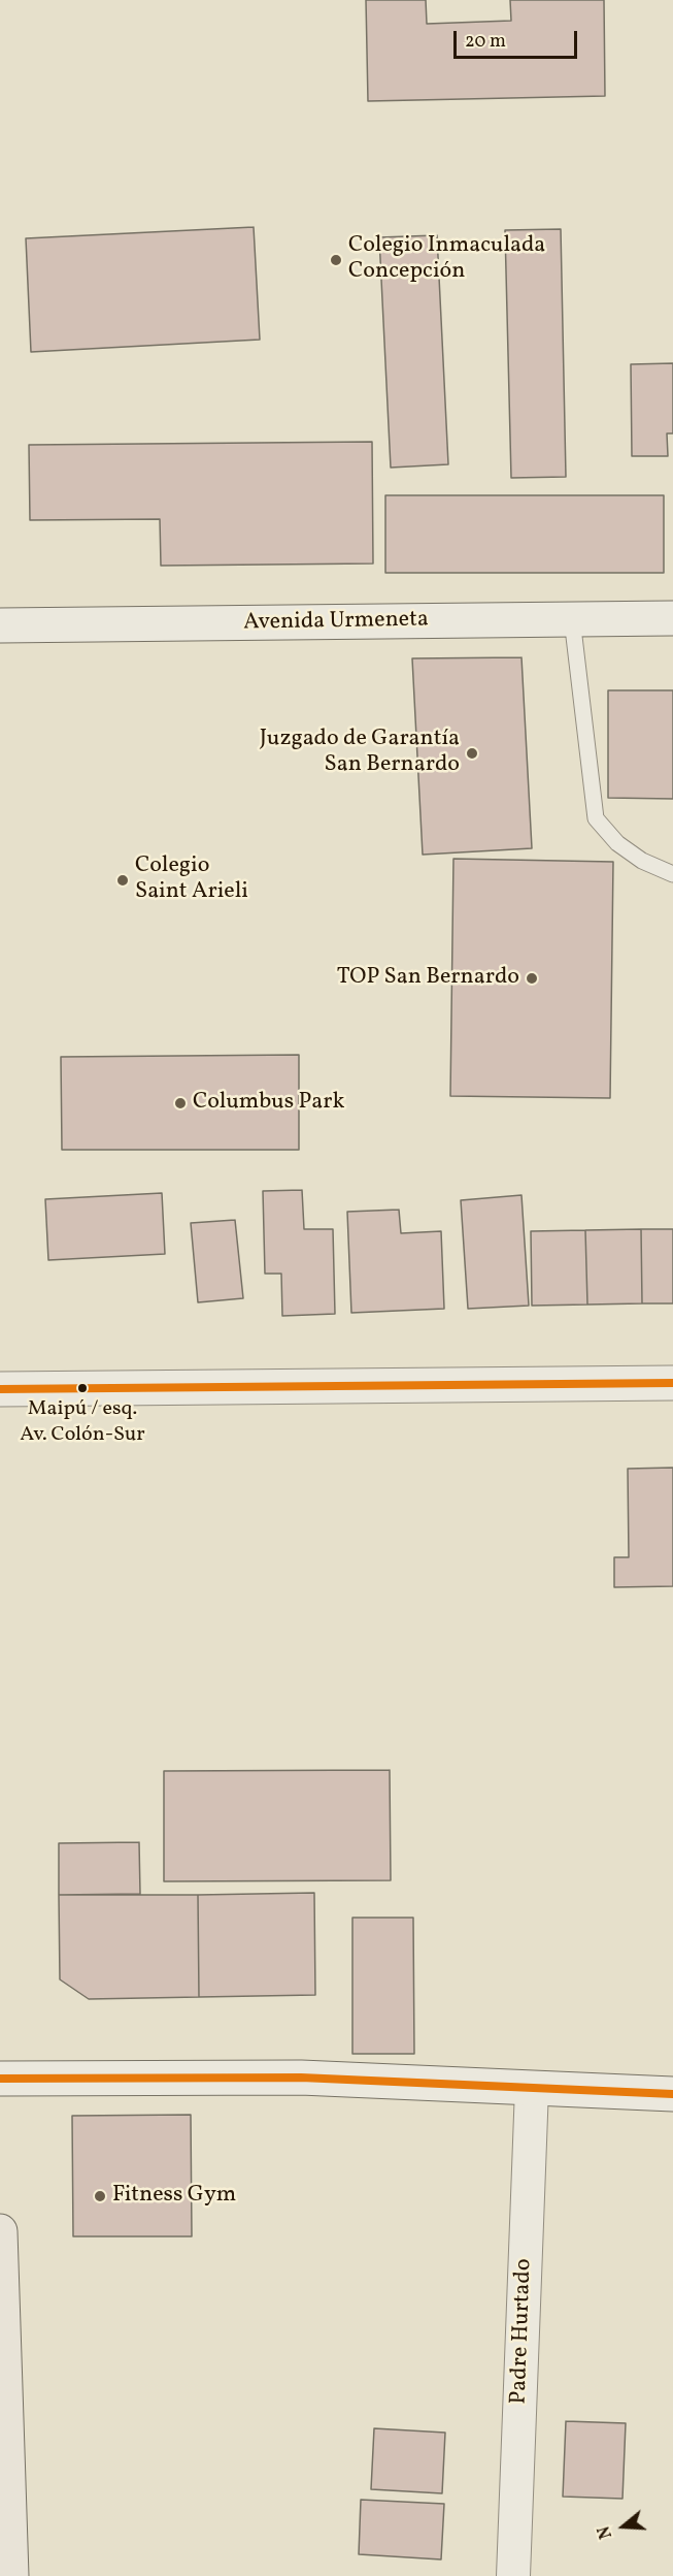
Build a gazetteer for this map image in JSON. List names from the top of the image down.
{
  "streets": {
    "main road": ["Avenida Urmeneta"],
    "street": ["Padre Hurtado"]
  },
  "places": [
    "Colegio Inmaculada Concepción",
    "Juzgado de Garantía San Bernardo",
    "Colegio Saint Arieli",
    "TOP San Bernardo",
    "Columbus Park",
    "Maipú / esq. Av. Colón-Sur",
    "Fitness Gym"
  ],
  "scale_bar": "20 m",
  "north": "left"
}
